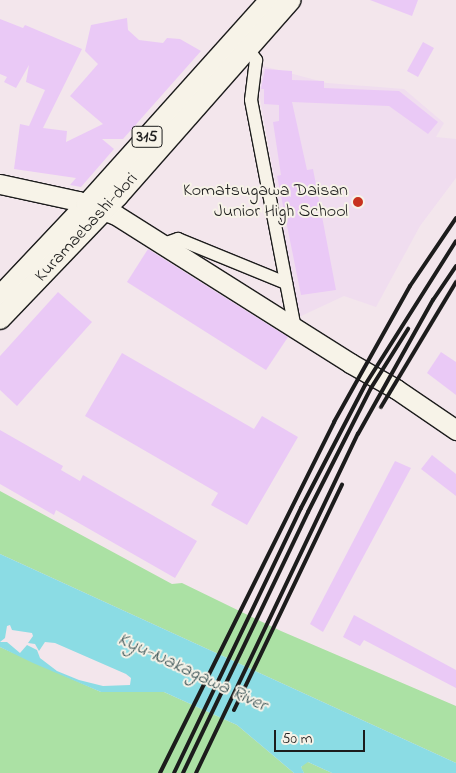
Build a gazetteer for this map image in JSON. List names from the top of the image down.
{
  "streets": {
    "main road": ["315", "Kuramaebashi-dori"]
  },
  "water": ["Kyu-Nakagawa River"],
  "places": ["Komatsugawa Daisan Junior High School"],
  "scale_bar": "50 m"
}
